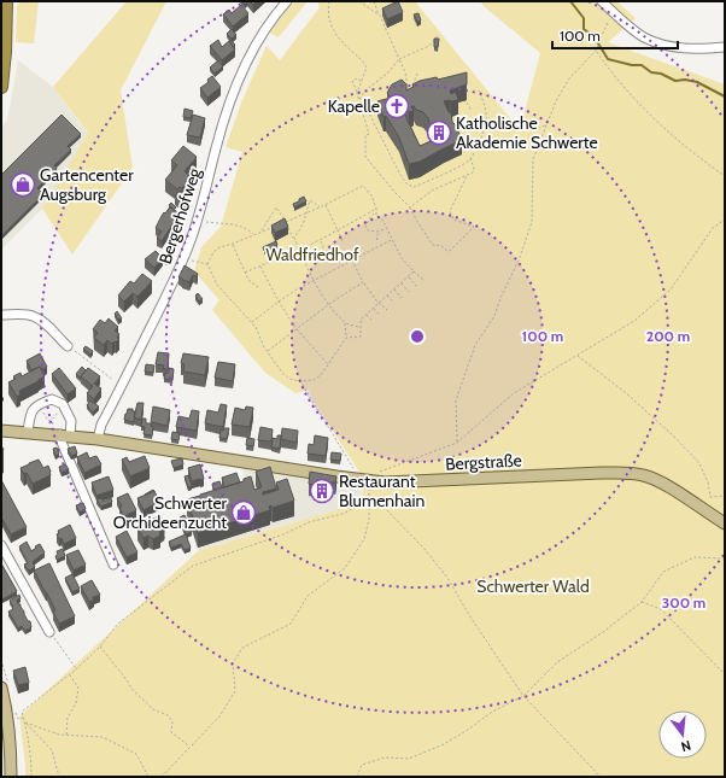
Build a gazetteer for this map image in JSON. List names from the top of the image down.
{
  "streets": {
    "main road": ["Bergstraße"],
    "street": ["Bergerhofweg"]
  },
  "crossings": [
    ["Bergerhofweg", "Bergstraße"]
  ],
  "parks": ["Waldfriedhof", "Schwerter Wald"],
  "places": {
    "church": ["Kapelle"],
    "building": ["Katholische Akademie Schwerte", "Restaurant Blumenhain"],
    "shop": ["Gartencenter Augsburg", "Schwerter Orchideenzucht"]
  },
  "scale_bar": "100 m",
  "north": "bottom",
  "rings": ["100 m", "200 m", "300 m"]
}
